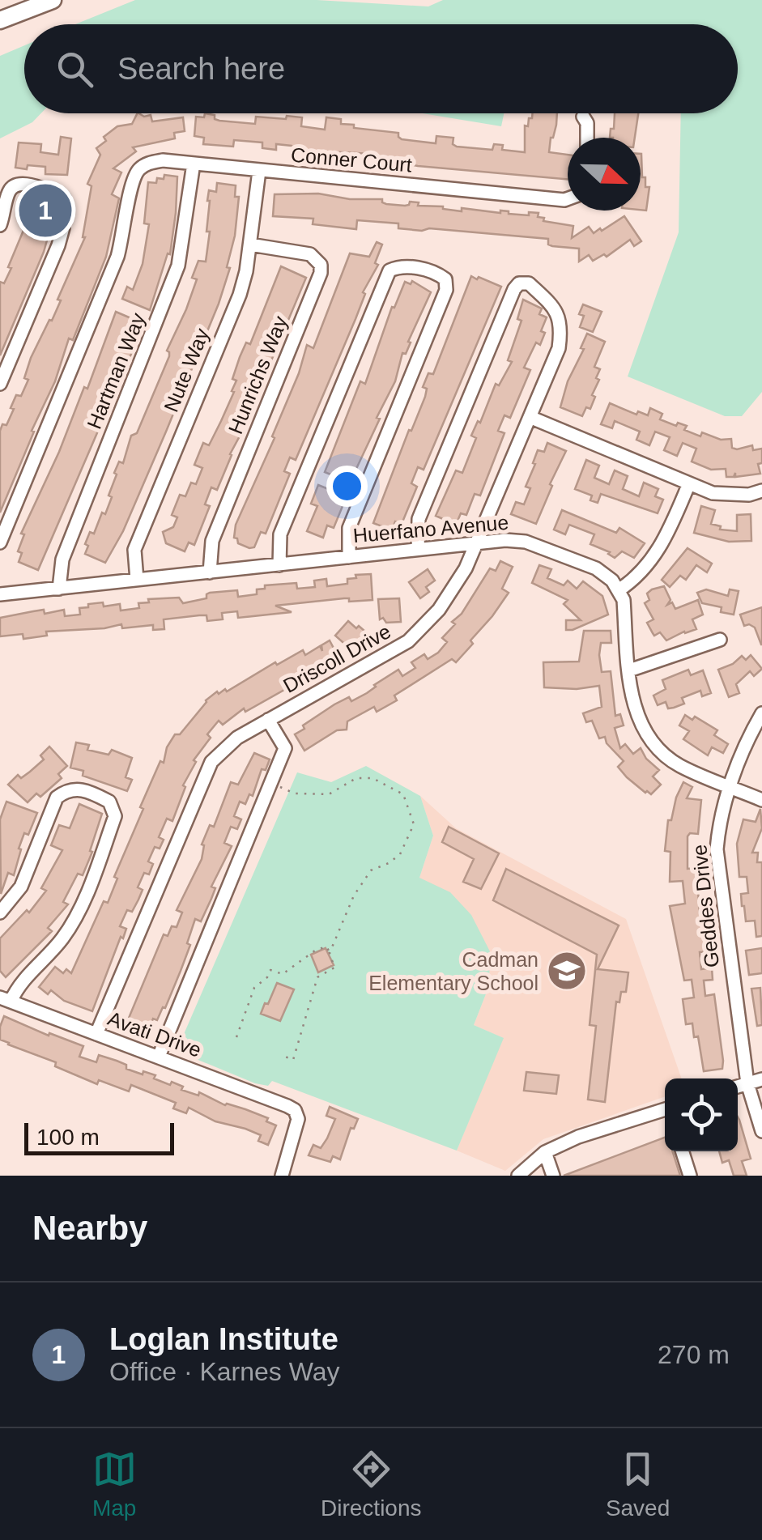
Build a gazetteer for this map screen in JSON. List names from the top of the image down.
{
  "streets": {
    "street": [
      "Conner Court",
      "Nute Way",
      "Hartman Way",
      "Hunrichs Way",
      "Huerfano Avenue",
      "Driscoll Drive",
      "Geddes Drive",
      "Avati Drive"
    ]
  },
  "crossings": [
    ["Conner Court", "Nute Way"],
    ["Conner Court", "Hartman Way"],
    ["Nute Way", "Hunrichs Way"],
    ["Nute Way", "Huerfano Avenue"],
    ["Hartman Way", "Huerfano Avenue"],
    ["Hunrichs Way", "Huerfano Avenue"],
    ["Huerfano Avenue", "Driscoll Drive"],
    ["Driscoll Drive", "Avati Drive"]
  ],
  "places": {
    "school or university": ["Cadman Elementary School"]
  },
  "scale_bar": "100 m",
  "north": "right",
  "page": {
    "search": "Search here",
    "pins": "1",
    "scale": "100 m",
    "heading": "Nearby",
    "list": [
      {
        "mark": "1",
        "name": "Loglan Institute",
        "note": "Office · Karnes Way",
        "value": "270 m"
      }
    ],
    "nav": ["Map", "Directions", "Saved"]
  }
}
